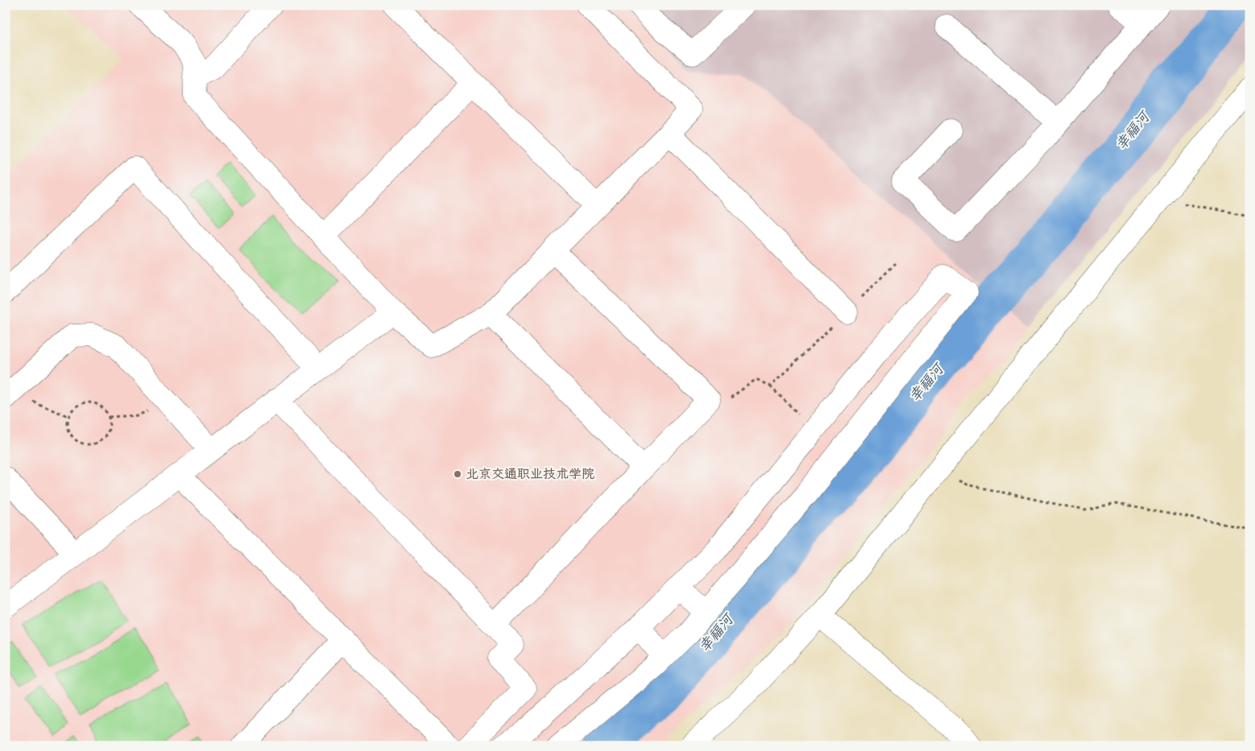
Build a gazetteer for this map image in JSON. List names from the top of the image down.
{
  "water": ["幸福河"],
  "places": ["北京交通职业技术学院"]
}
